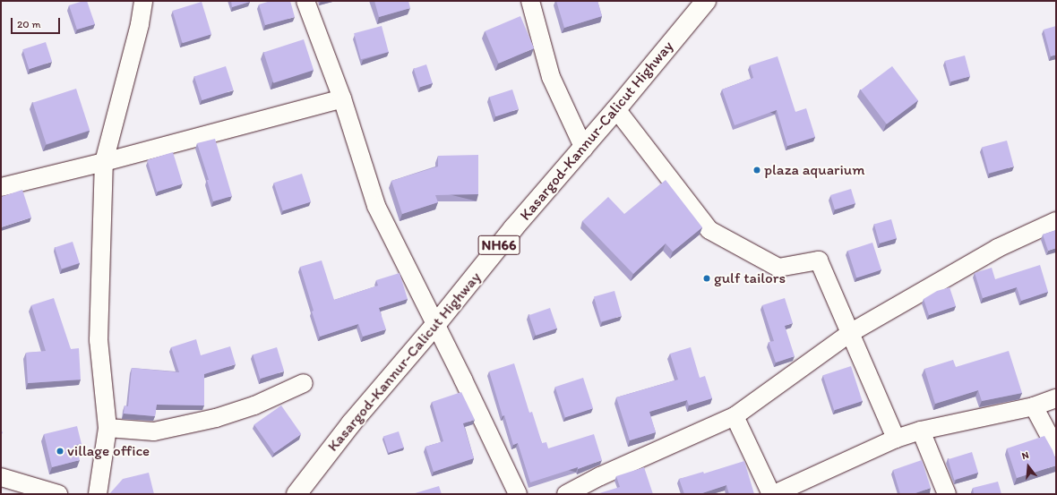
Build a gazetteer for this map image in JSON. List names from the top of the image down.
{
  "streets": {
    "highway": ["Kasargod-Kannur-Calicut Highway", "NH66"]
  },
  "places": ["plaza aquarium", "gulf tailors", "village office"],
  "scale_bar": "20 m",
  "north": "top"
}
